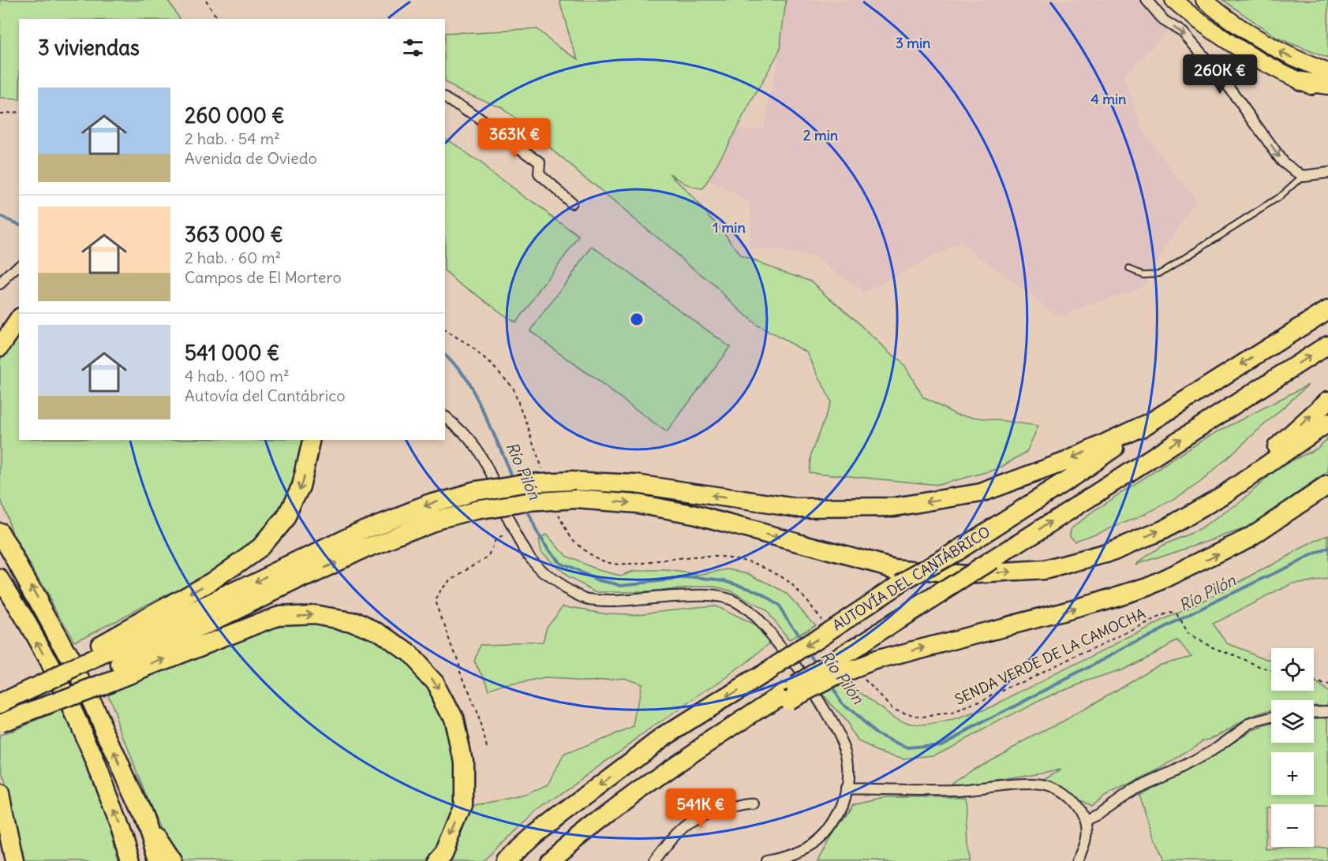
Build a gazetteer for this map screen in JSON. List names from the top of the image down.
{
  "streets": {
    "highway": ["AUTOVÍA DEL CANTÁBRICO"],
    "path": ["SENDA VERDE DE LA CAMOCHA"]
  },
  "water": ["Río Pilón"],
  "page": {
    "heading": "3 viviendas",
    "price": ["260K €", "363K €", "541K €"],
    "list": [
      {
        "name": "260 000 €",
        "note": "2 hab. · 54 m² · Avenida de Oviedo"
      },
      {
        "name": "363 000 €",
        "note": "2 hab. · 60 m² · Campos de El Mortero"
      },
      {
        "name": "541 000 €",
        "note": "4 hab. · 100 m² · Autovía del Cantábrico"
      }
    ],
    "map_buttons": ["+", "−"]
  },
  "rings": [
    "3 min",
    "4 min",
    "2 min",
    "1 min"
  ]
}
